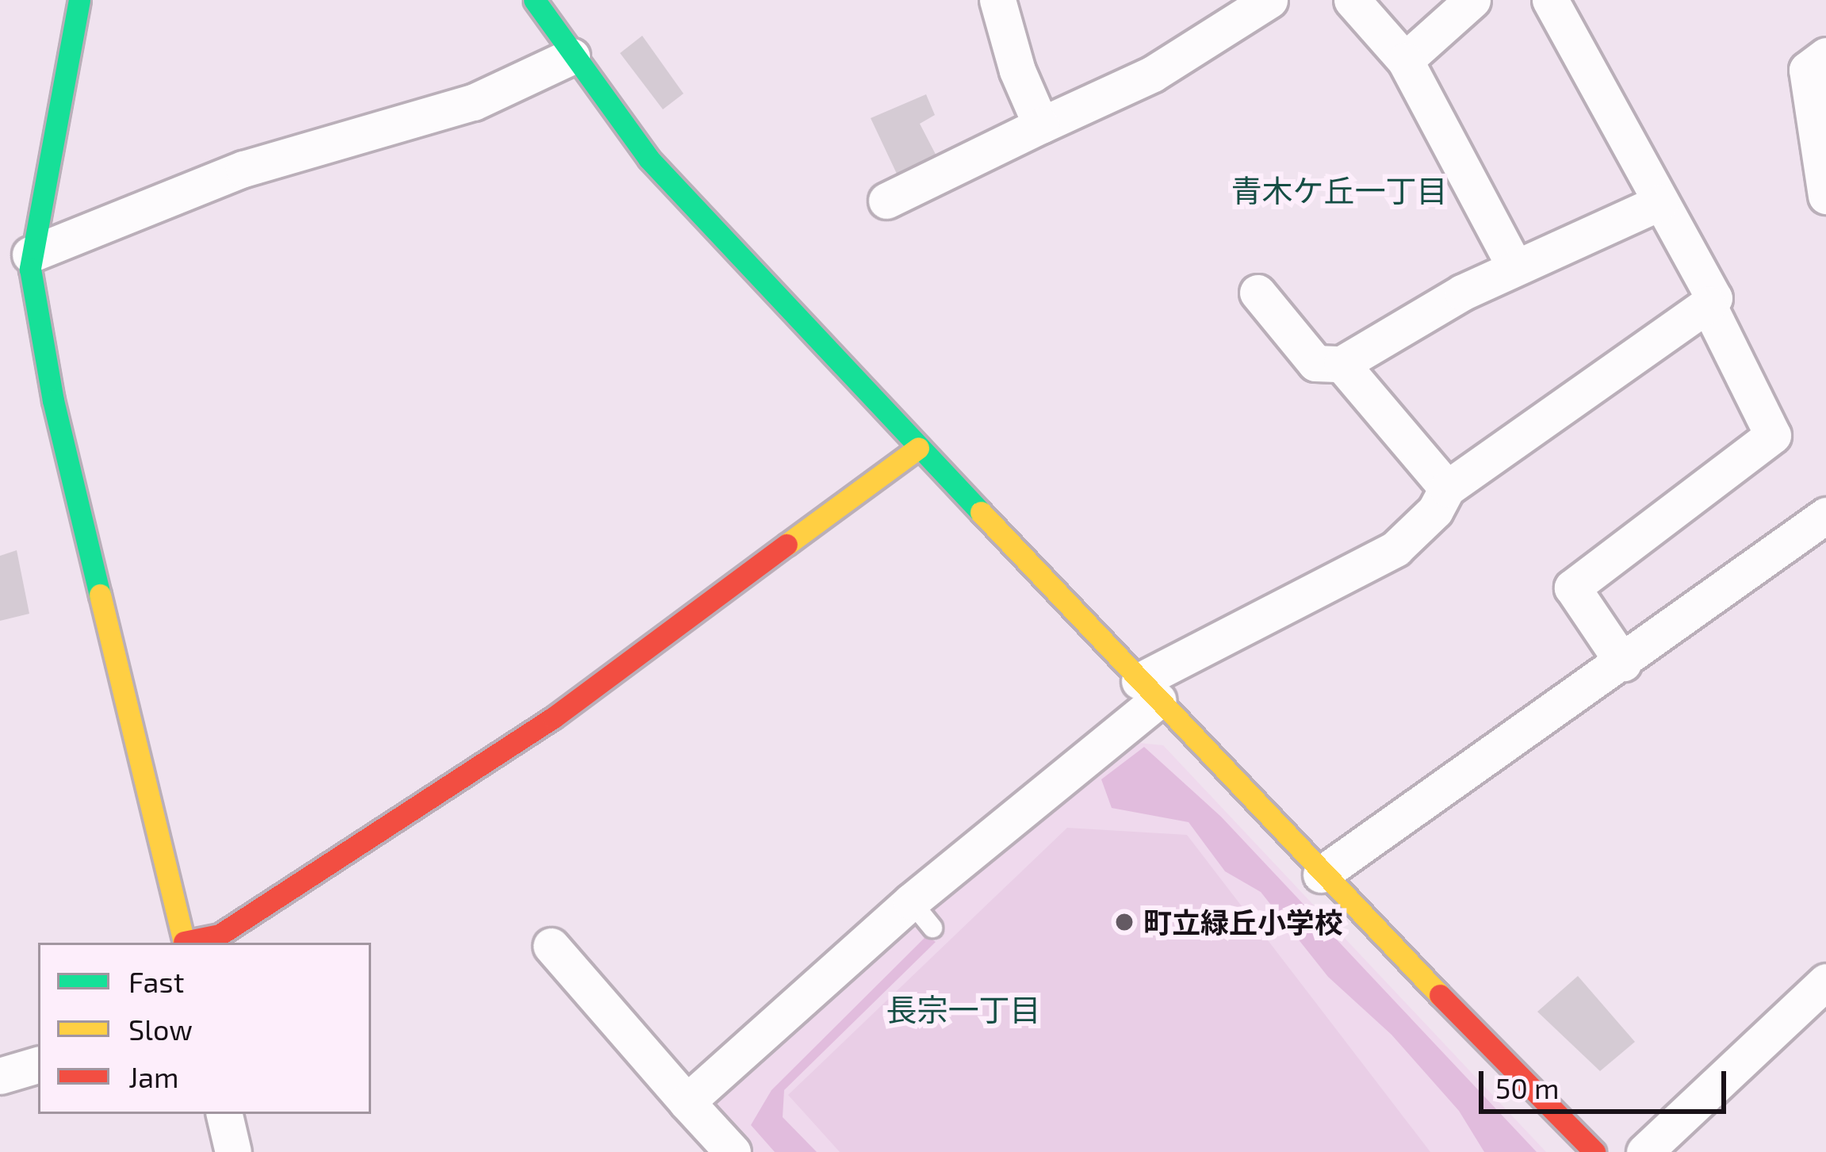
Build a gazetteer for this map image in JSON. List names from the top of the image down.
{
  "districts": ["青木ケ丘一丁目", "長宗一丁目"],
  "places": ["町立緑丘小学校"],
  "legend": ["Fast", "Slow", "Jam"],
  "scale_bar": "50 m"
}
